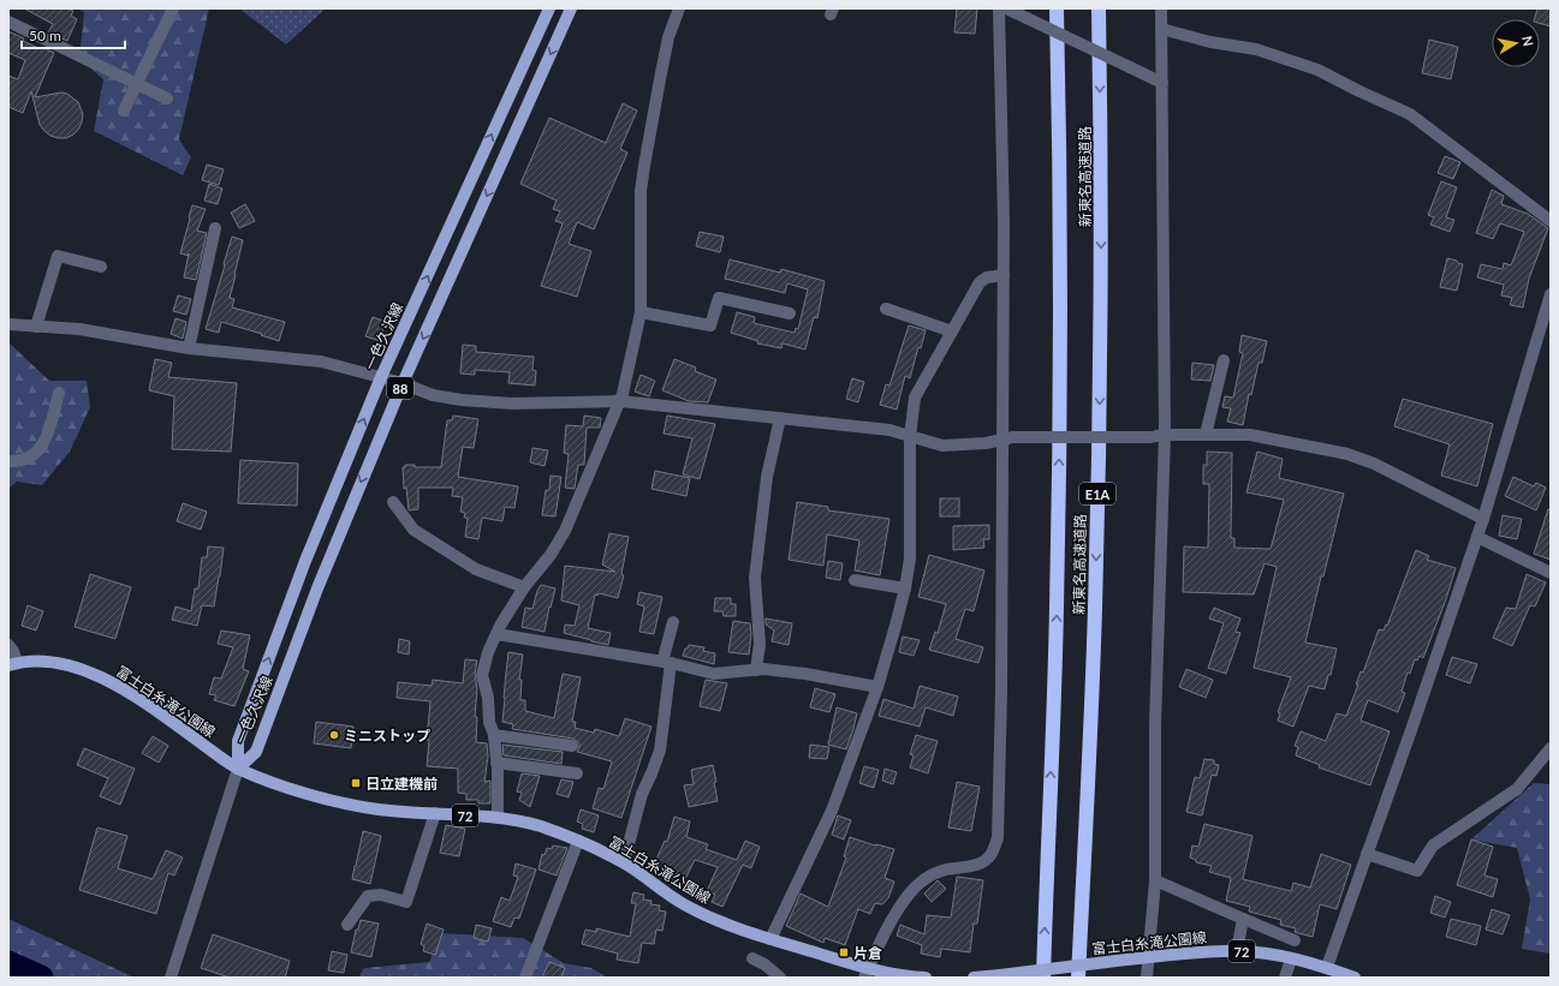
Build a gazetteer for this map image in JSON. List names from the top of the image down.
{
  "streets": {
    "highway": ["新東名高速道路", "E1A"],
    "main road": [
      "一色久沢線",
      "88",
      "富士白糸滝公園線",
      "72"
    ]
  },
  "crossings": [
    ["一色久沢線", "富士白糸滝公園線"]
  ],
  "places": {
    "other": ["ミニストップ"],
    "transit": ["日立建機前", "片倉"]
  },
  "scale_bar": "50 m",
  "north": "right"
}
